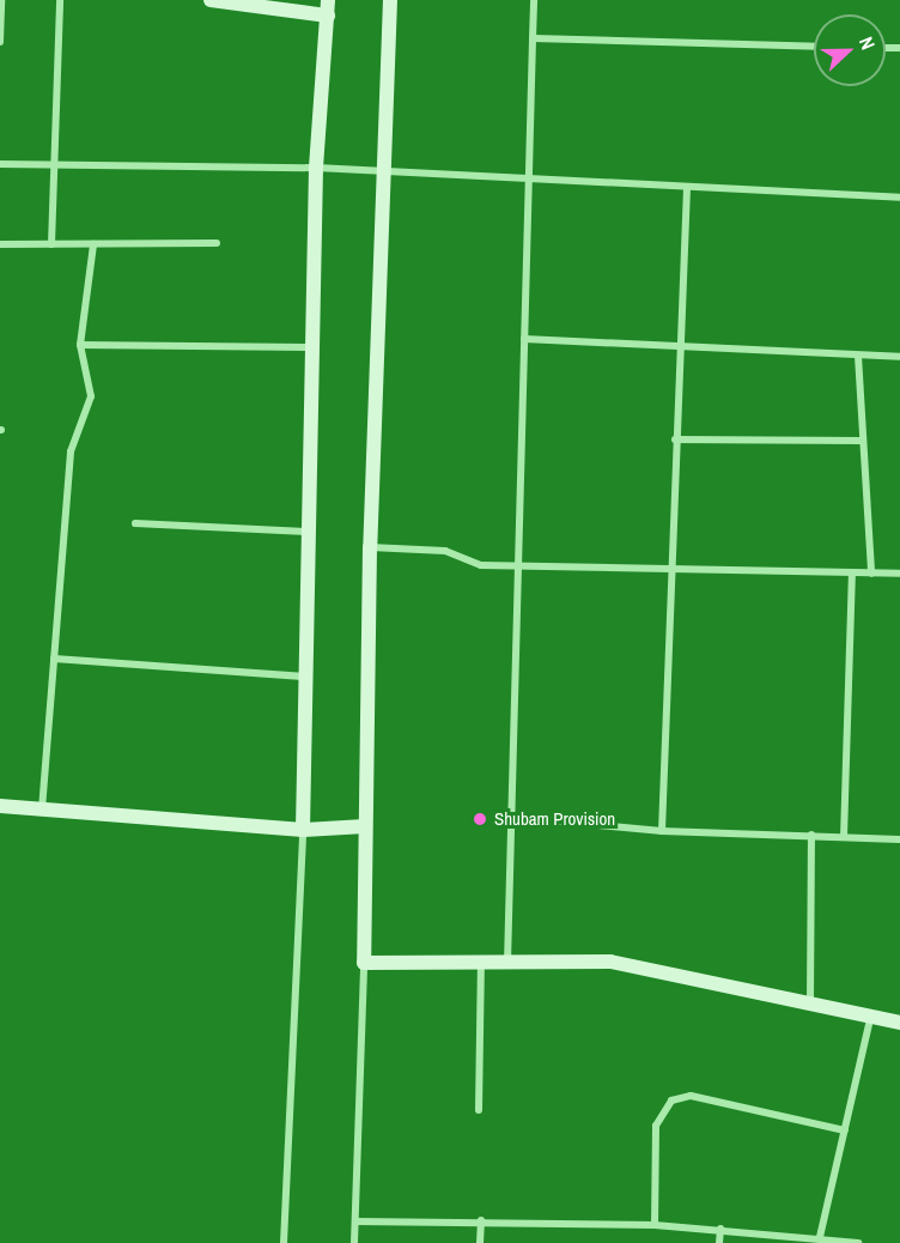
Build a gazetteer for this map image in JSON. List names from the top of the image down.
{
  "places": ["Shubam Provision"],
  "north": "right"
}
